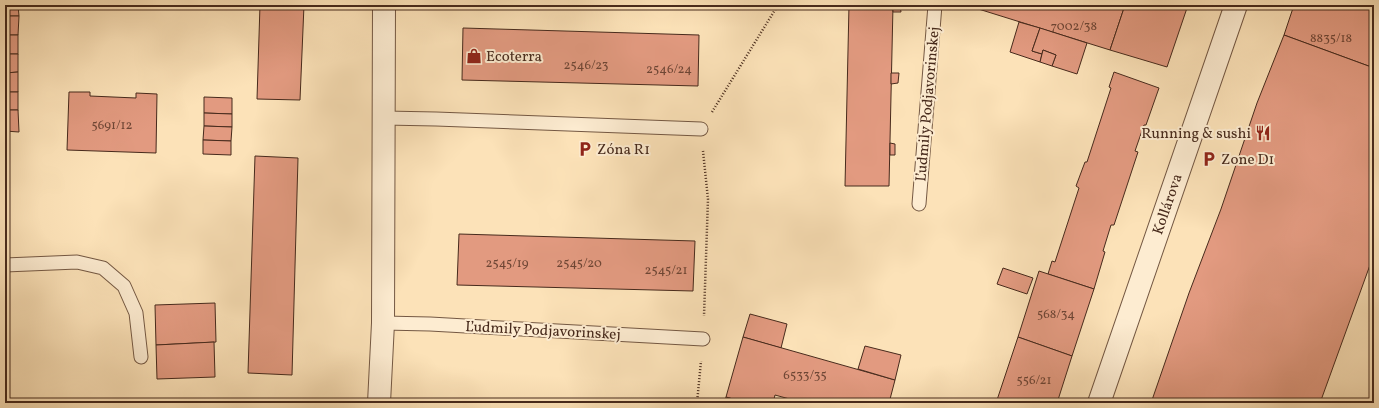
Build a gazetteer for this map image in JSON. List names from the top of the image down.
{
  "streets": {
    "street": ["Kollárova"],
    "lane": ["Ľudmily Podjavorinskej"]
  },
  "places": {
    "shop": ["Ecoterra"],
    "restaurant": ["Running & sushi"],
    "parking": ["Zóna R1", "Zone D1"]
  },
  "house_numbers": [
    "7002/38",
    "8835/18",
    "2546/23",
    "2546/24",
    "5691/12",
    "2545/19",
    "2545/20",
    "2545/21",
    "568/34",
    "6533/35",
    "556/21"
  ]
}
